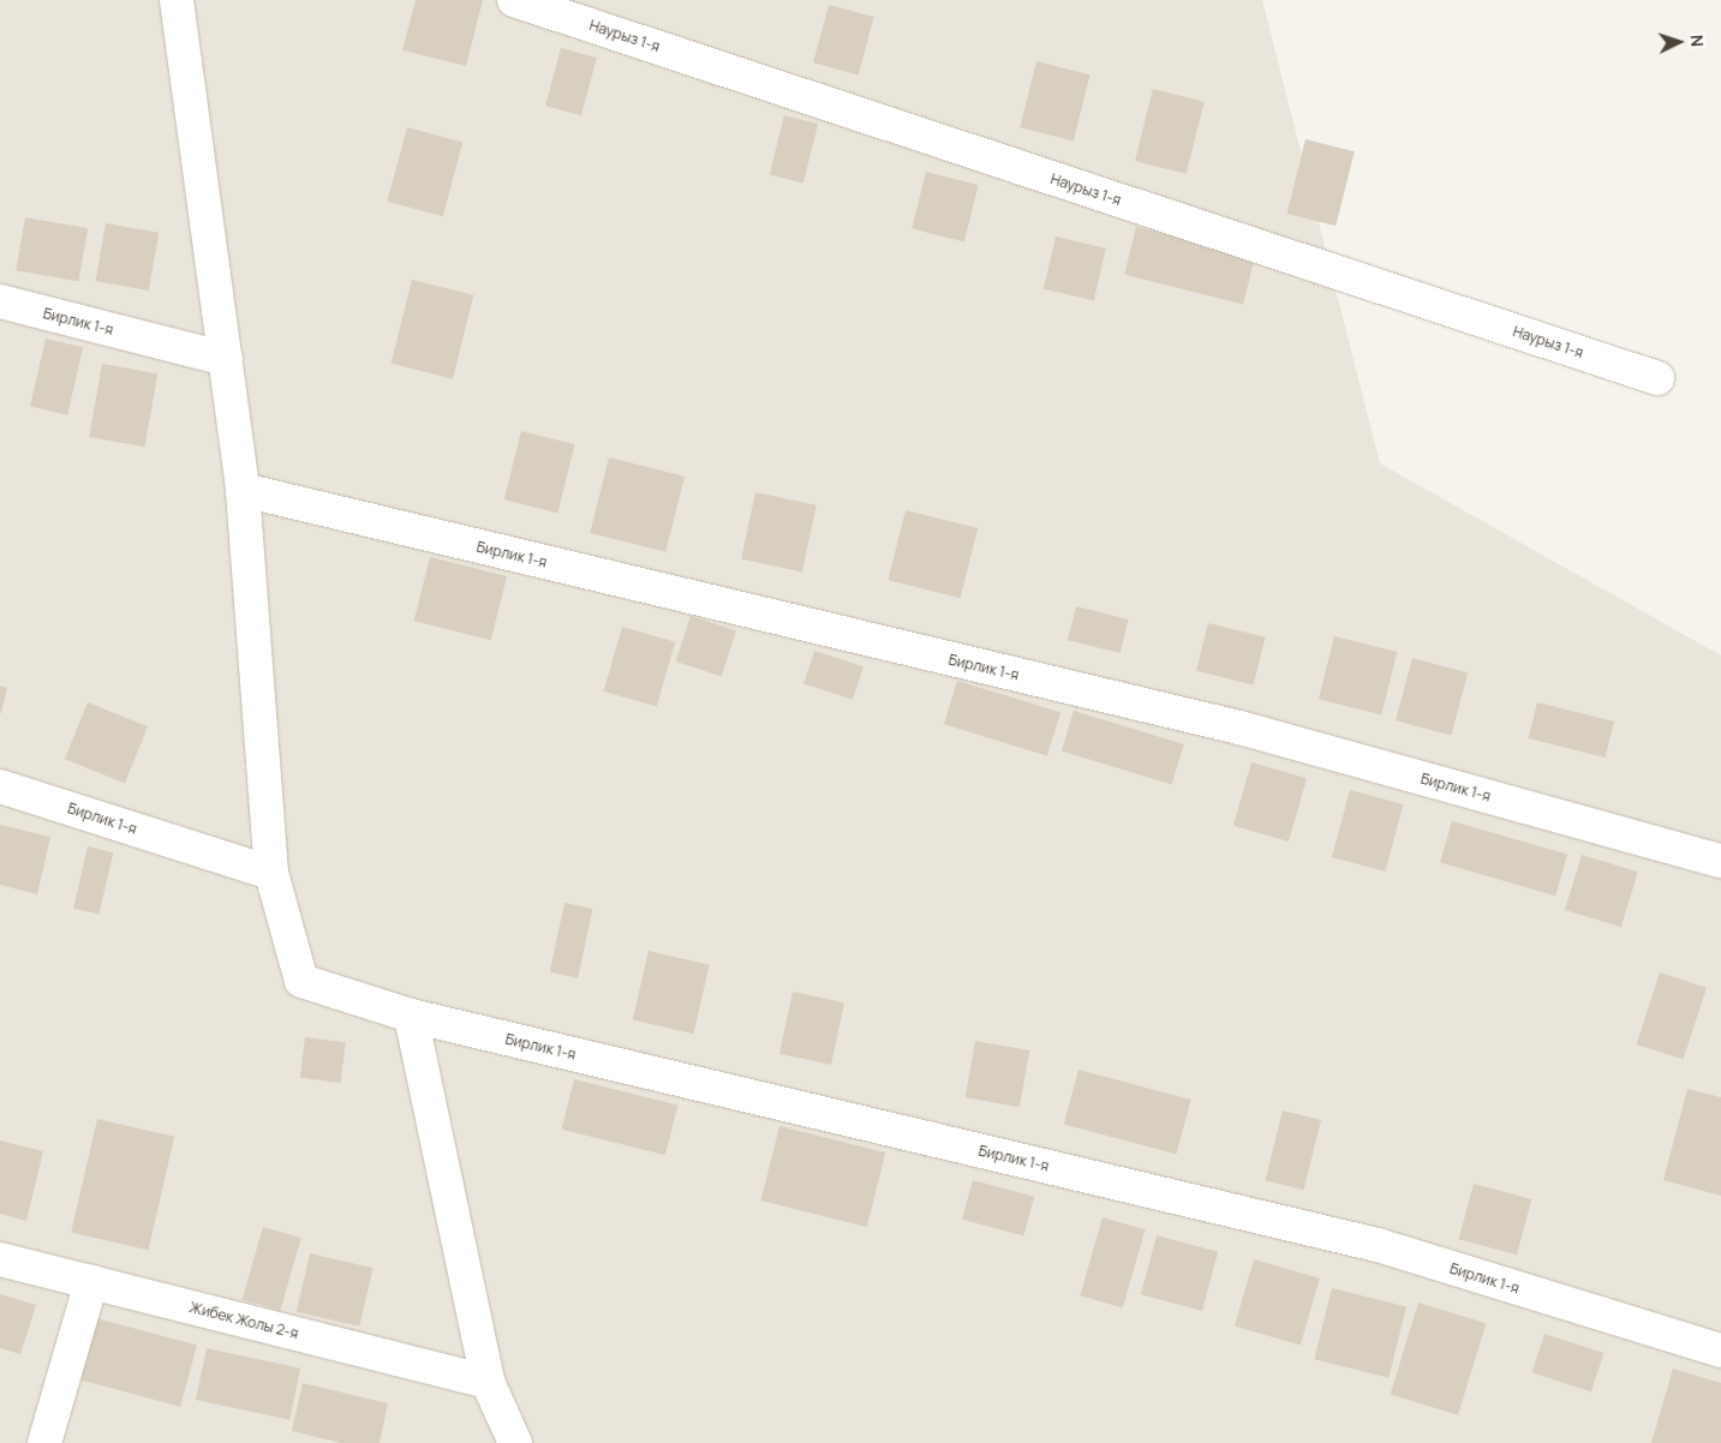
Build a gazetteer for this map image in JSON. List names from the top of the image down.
{
  "streets": {
    "street": ["Наурыз 1-я", "Бирлик 1-я", "Жибек Жолы 2-я"]
  },
  "north": "right"
}
